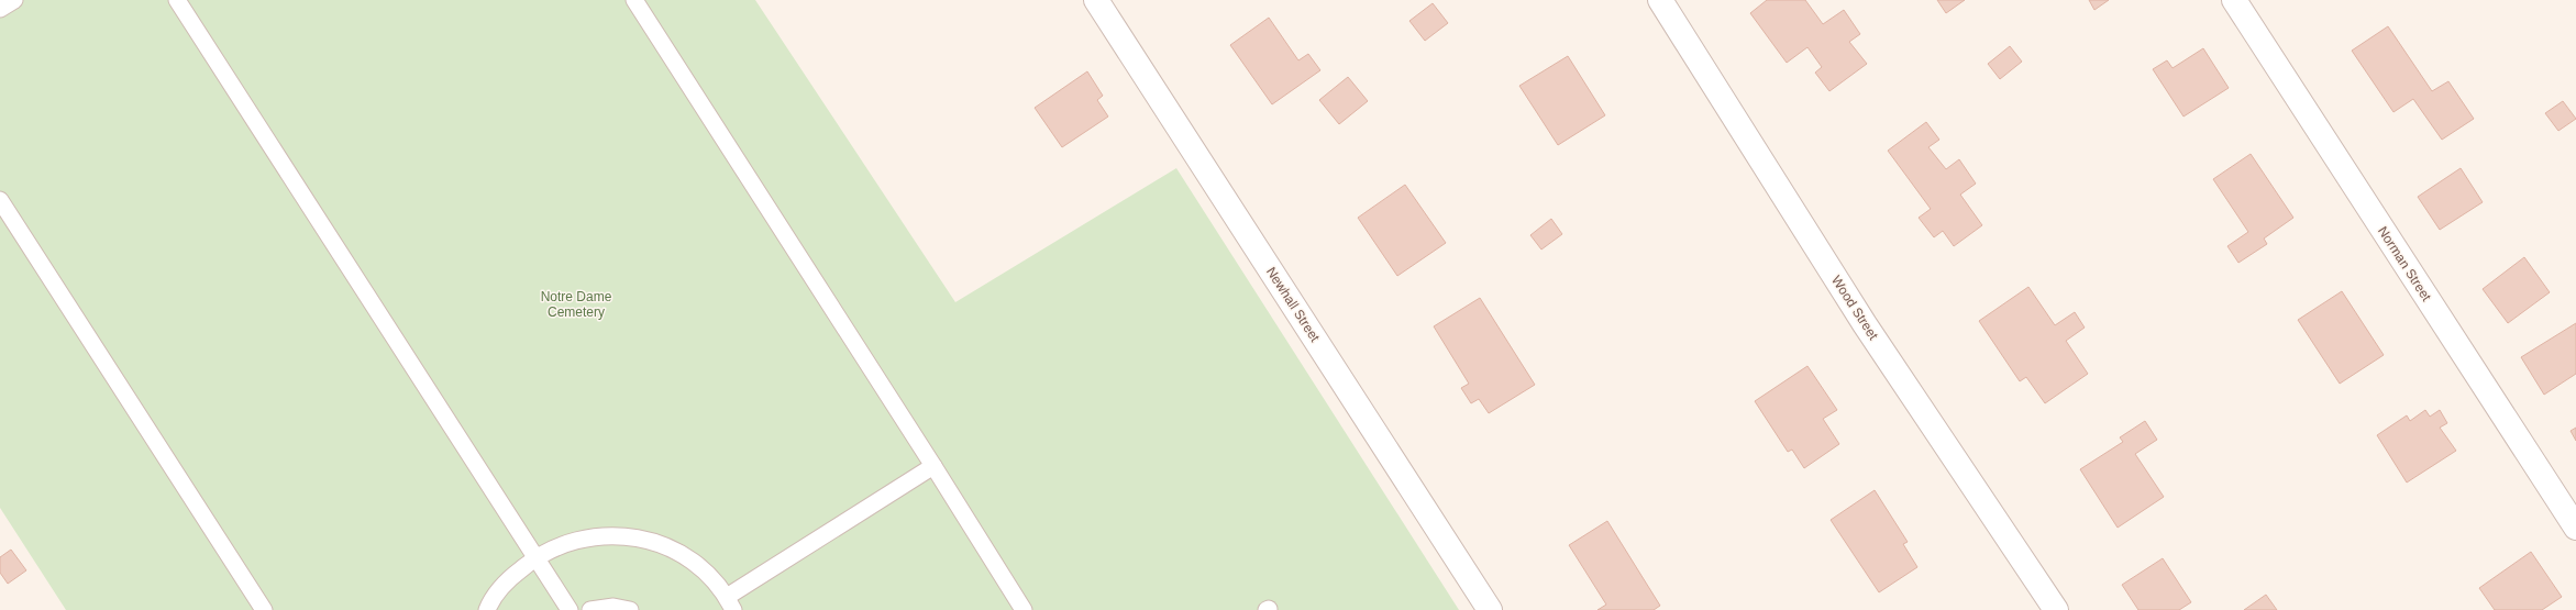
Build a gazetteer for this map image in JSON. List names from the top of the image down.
{
  "streets": {
    "street": ["Norman Street", "Newhall Street", "Wood Street"]
  },
  "parks": ["Notre Dame Cemetery"]
}
